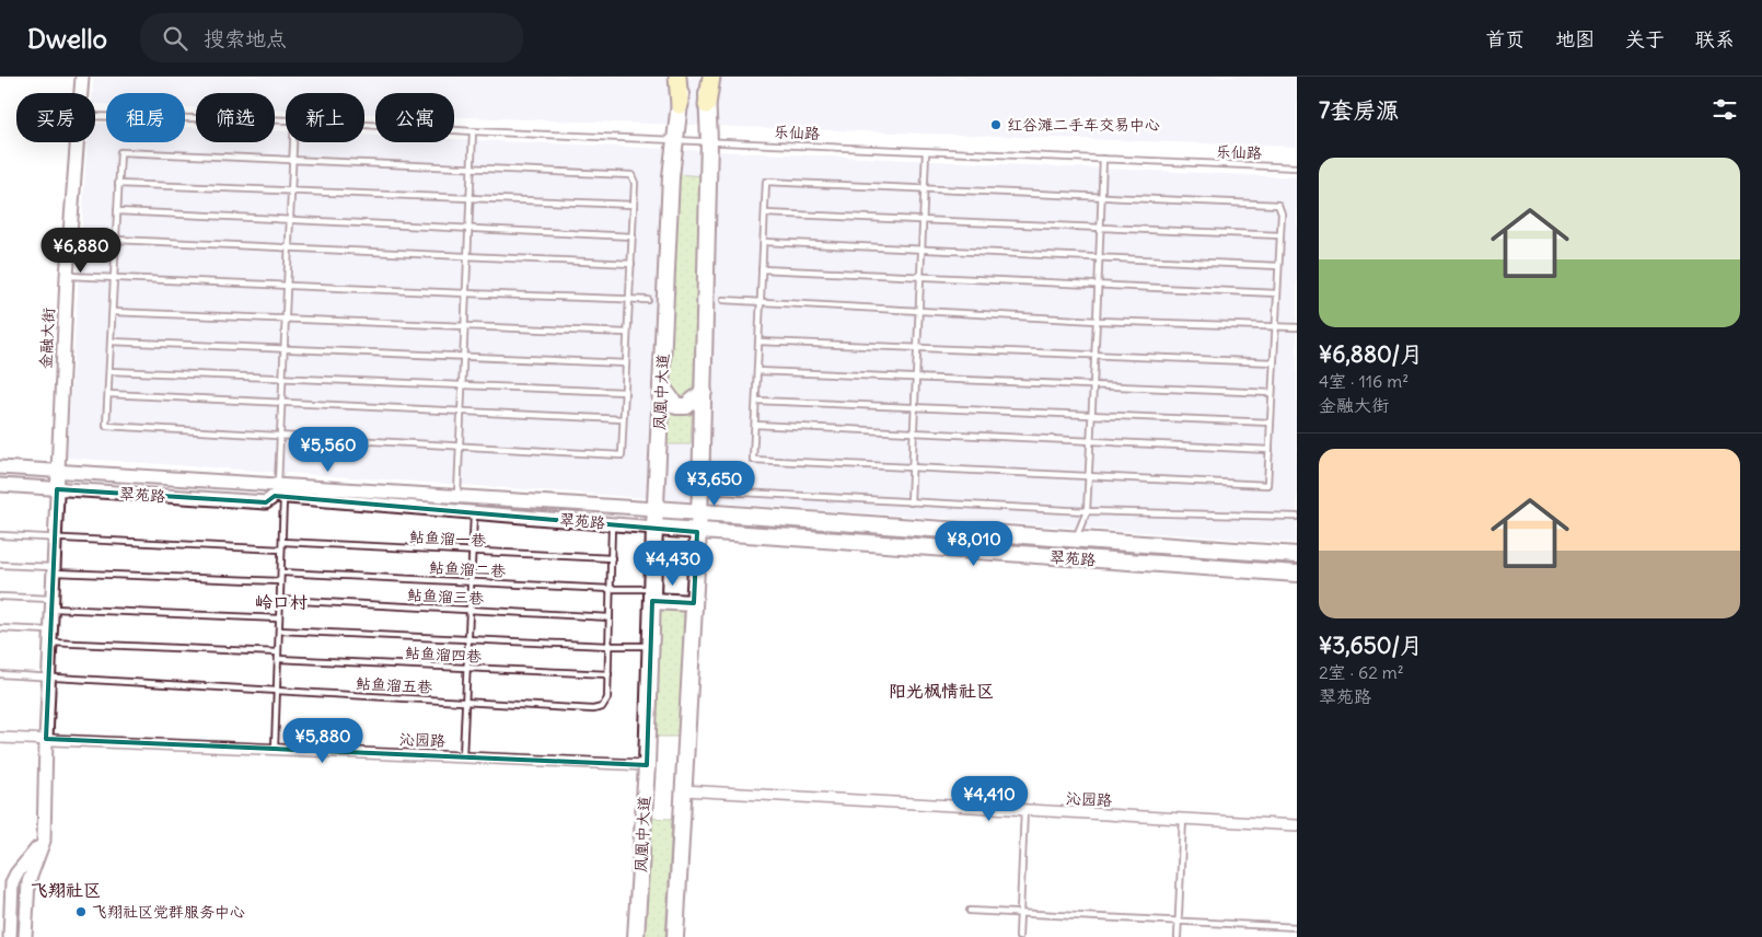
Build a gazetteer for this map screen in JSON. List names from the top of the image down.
{
  "streets": {
    "main road": ["凤凰中大道", "翠苑路"],
    "street": ["金融大街", "沁园路"],
    "lane": [
      "乐仙路",
      "鲇鱼溜一巷",
      "鲇鱼溜二巷",
      "鲇鱼溜三巷",
      "鲇鱼溜四巷",
      "鲇鱼溜五巷"
    ]
  },
  "crossings": [
    ["乐仙路", "凤凰中大道"],
    ["金融大街", "翠苑路"],
    ["金融大街", "鲇鱼溜五巷"],
    ["金融大街", "沁园路"],
    ["凤凰中大道", "翠苑路"],
    ["凤凰中大道", "鲇鱼溜二巷"],
    ["凤凰中大道", "沁园路"],
    ["翠苑路", "鲇鱼溜五巷"],
    ["鲇鱼溜一巷", "鲇鱼溜五巷"],
    ["鲇鱼溜二巷", "鲇鱼溜五巷"],
    ["鲇鱼溜三巷", "鲇鱼溜五巷"],
    ["鲇鱼溜四巷", "鲇鱼溜五巷"]
  ],
  "districts": ["岭口村", "阳光枫情社区", "飞翔社区"],
  "places": ["红谷滩二手车交易中心", "飞翔社区党群服务中心"],
  "page": {
    "header": "Dwello",
    "search": "搜索地点",
    "nav": [
      "首页",
      "地图",
      "关于",
      "联系"
    ],
    "heading": "7套房源",
    "chip": [
      "买房",
      "租房",
      "筛选",
      "新上",
      "公寓"
    ],
    "list": [
      {
        "name": "¥6,880/月",
        "note": "4室 · 116 m² · 金融大街"
      },
      {
        "name": "¥3,650/月",
        "note": "2室 · 62 m² · 翠苑路"
      }
    ],
    "price": [
      "¥6,880",
      "¥5,560",
      "¥3,650",
      "¥8,010",
      "¥4,430",
      "¥5,880",
      "¥4,410"
    ]
  }
}
